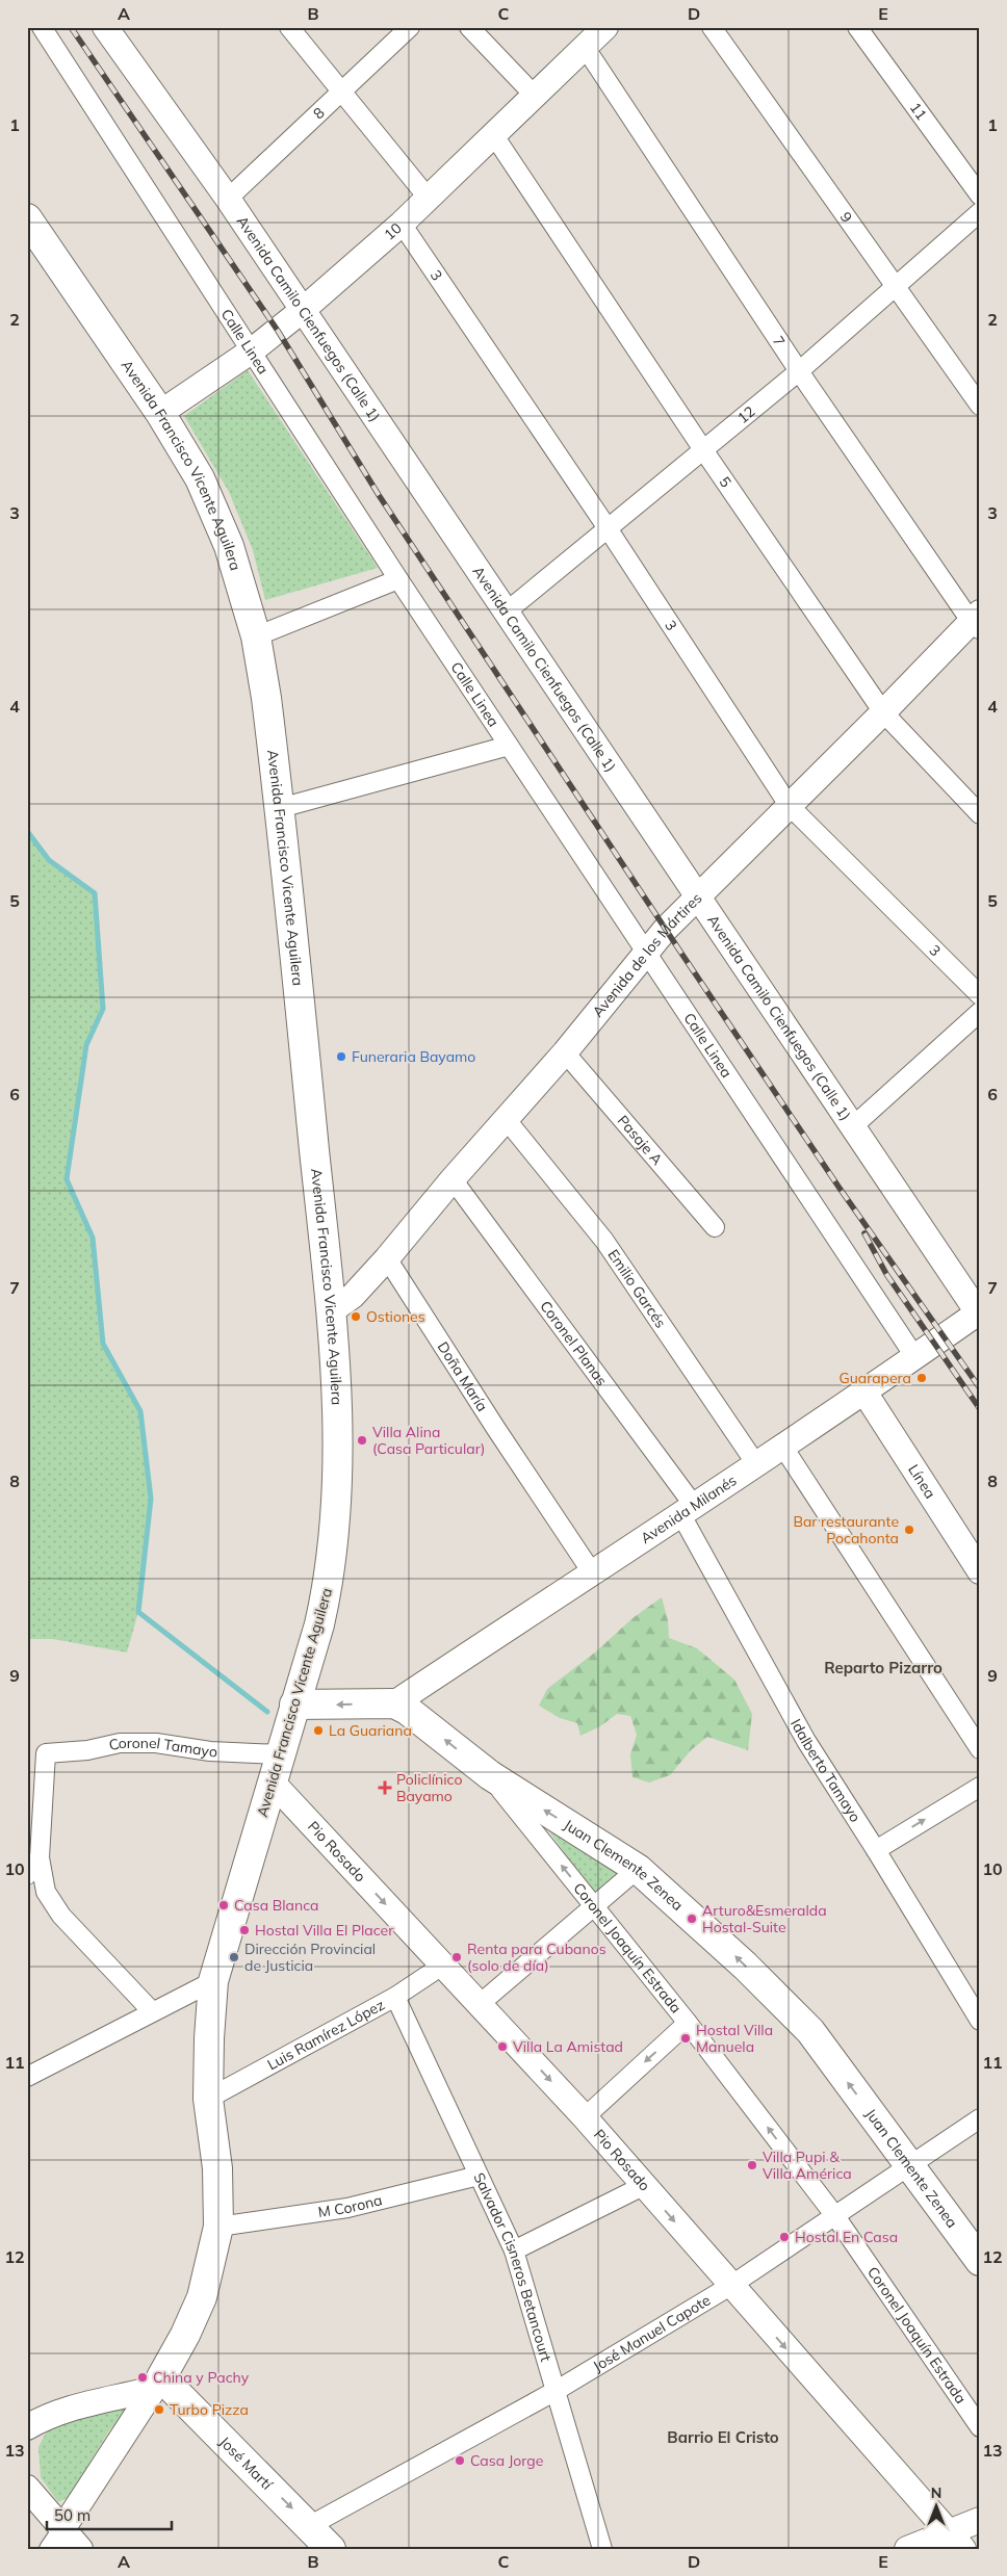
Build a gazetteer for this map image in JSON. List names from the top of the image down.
{
  "streets": {
    "main road": ["Avenida Francisco Vicente Aguilera", "Juan Clemente Zenea", "José Martí"],
    "street": [
      "11",
      "8",
      "9",
      "10",
      "3",
      "Avenida Camilo Cienfuegos (Calle 1)",
      "Calle Linea",
      "7",
      "12",
      "5",
      "Avenida de los Mártires",
      "Pasaje A",
      "Emilio Garcés",
      "Coronel Planas",
      "Doña María",
      "Línea",
      "Avenida Milanés",
      "Coronel Tamayo",
      "Idalberto Tamayo",
      "Pio Rosado",
      "Coronel Joaquín Estrada",
      "Luis Ramírez López",
      "M Corona",
      "Salvador Cisneros Betancourt",
      "José Manuel Capote"
    ]
  },
  "crossings": [
    ["8", "Avenida Camilo Cienfuegos (Calle 1)"],
    ["9", "12"],
    ["10", "3"],
    ["10", "Avenida Camilo Cienfuegos (Calle 1)"],
    ["10", "Calle Linea"],
    ["10", "7"],
    ["10", "Avenida Francisco Vicente Aguilera"],
    ["10", "5"],
    ["3", "12"],
    ["3", "Avenida de los Mártires"],
    ["Avenida Camilo Cienfuegos (Calle 1)", "12"],
    ["Avenida Camilo Cienfuegos (Calle 1)", "Avenida de los Mártires"],
    ["Avenida Camilo Cienfuegos (Calle 1)", "Avenida Milanés"],
    ["Calle Linea", "Avenida de los Mártires"],
    ["Calle Linea", "Avenida Milanés"],
    ["7", "12"],
    ["7", "Avenida de los Mártires"],
    ["12", "5"],
    ["Avenida Francisco Vicente Aguilera", "Avenida de los Mártires"],
    ["Avenida Francisco Vicente Aguilera", "Coronel Tamayo"],
    ["Avenida Francisco Vicente Aguilera", "Pio Rosado"],
    ["Avenida Francisco Vicente Aguilera", "Luis Ramírez López"],
    ["Avenida Francisco Vicente Aguilera", "M Corona"],
    ["Avenida Francisco Vicente Aguilera", "José Martí"],
    ["5", "Avenida de los Mártires"],
    ["Avenida de los Mártires", "Pasaje A"],
    ["Avenida de los Mártires", "Emilio Garcés"],
    ["Avenida de los Mártires", "Coronel Planas"],
    ["Avenida de los Mártires", "Doña María"],
    ["Emilio Garcés", "Avenida Milanés"],
    ["Coronel Planas", "Avenida Milanés"],
    ["Coronel Planas", "Idalberto Tamayo"],
    ["Doña María", "Avenida Milanés"],
    ["Línea", "Avenida Milanés"],
    ["Avenida Milanés", "Idalberto Tamayo"],
    ["Avenida Milanés", "Juan Clemente Zenea"],
    ["Pio Rosado", "Luis Ramírez López"],
    ["Pio Rosado", "José Manuel Capote"],
    ["Juan Clemente Zenea", "Coronel Joaquín Estrada"],
    ["Juan Clemente Zenea", "José Manuel Capote"],
    ["Coronel Joaquín Estrada", "José Manuel Capote"],
    ["Luis Ramírez López", "Salvador Cisneros Betancourt"],
    ["M Corona", "Salvador Cisneros Betancourt"],
    ["Salvador Cisneros Betancourt", "José Manuel Capote"],
    ["José Manuel Capote", "José Martí"]
  ],
  "one_way": [
    "Pio Rosado",
    "Juan Clemente Zenea",
    "Coronel Joaquín Estrada",
    "José Martí"
  ],
  "districts": ["Reparto Pizarro", "Barrio El Cristo"],
  "places": {
    "other": [
      "Funeraria Bayamo",
      "Ostiones",
      "Guarapera",
      "Villa Alina (Casa Particular)",
      "Bar restaurante Pocahonta",
      "La Guariana",
      "Casa Blanca",
      "Arturo&Esmeralda Hostal-Suite",
      "Hostal Villa El Placer",
      "Dirección Provincial de Justicia",
      "Renta para Cubanos (solo de día)",
      "Hostal Villa Manuela",
      "Villa La Amistad",
      "Villa Pupi & Villa América",
      "Hostal En Casa",
      "China y Pachy",
      "Turbo Pizza",
      "Casa Jorge"
    ],
    "health": ["Policlínico Bayamo"]
  },
  "scale_bar": "50 m",
  "north": "top",
  "grid": {
    "columns": [
      "A",
      "B",
      "C",
      "D",
      "E"
    ],
    "rows": [
      "1",
      "2",
      "3",
      "4",
      "5",
      "6",
      "7",
      "8",
      "9",
      "10",
      "11",
      "12",
      "13"
    ]
  }
}
